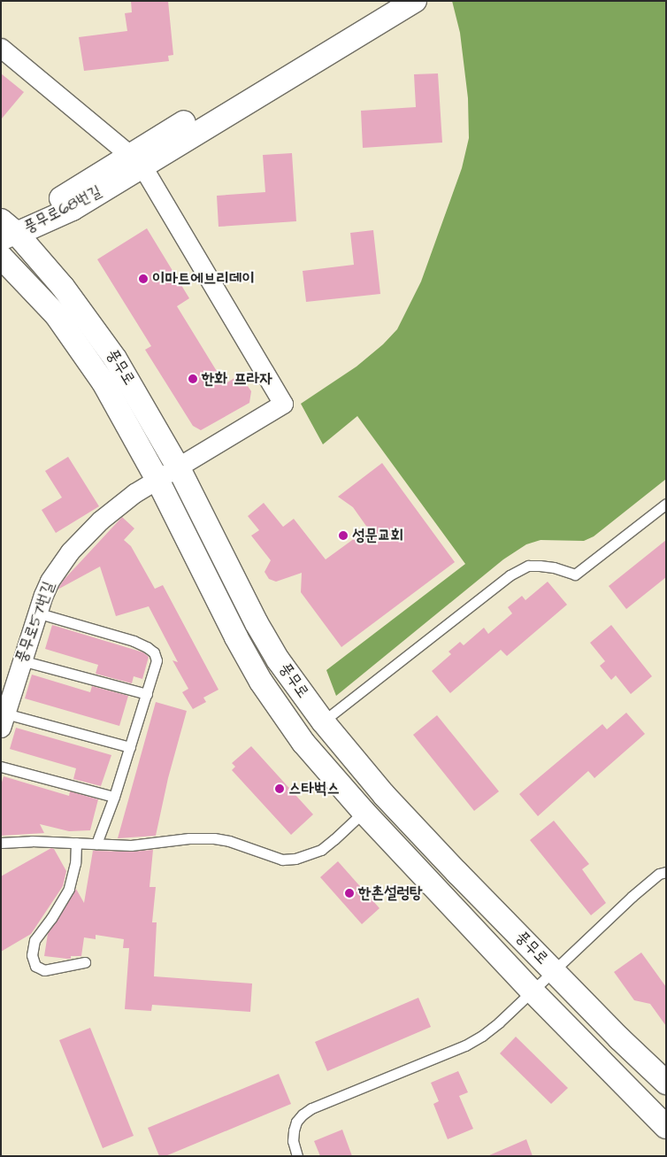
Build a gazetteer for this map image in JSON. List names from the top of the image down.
{
  "streets": {
    "street": ["풍무로68번길", "풍무로", "풍무로57번길"]
  },
  "crossings": [
    ["풍무로68번길", "풍무로"],
    ["풍무로68번길", "풍무로57번길"],
    ["풍무로", "풍무로57번길"]
  ],
  "places": [
    "이마트에브리데이",
    "한화 프라자",
    "성문교회",
    "스타벅스",
    "한촌설렁탕"
  ]
}
